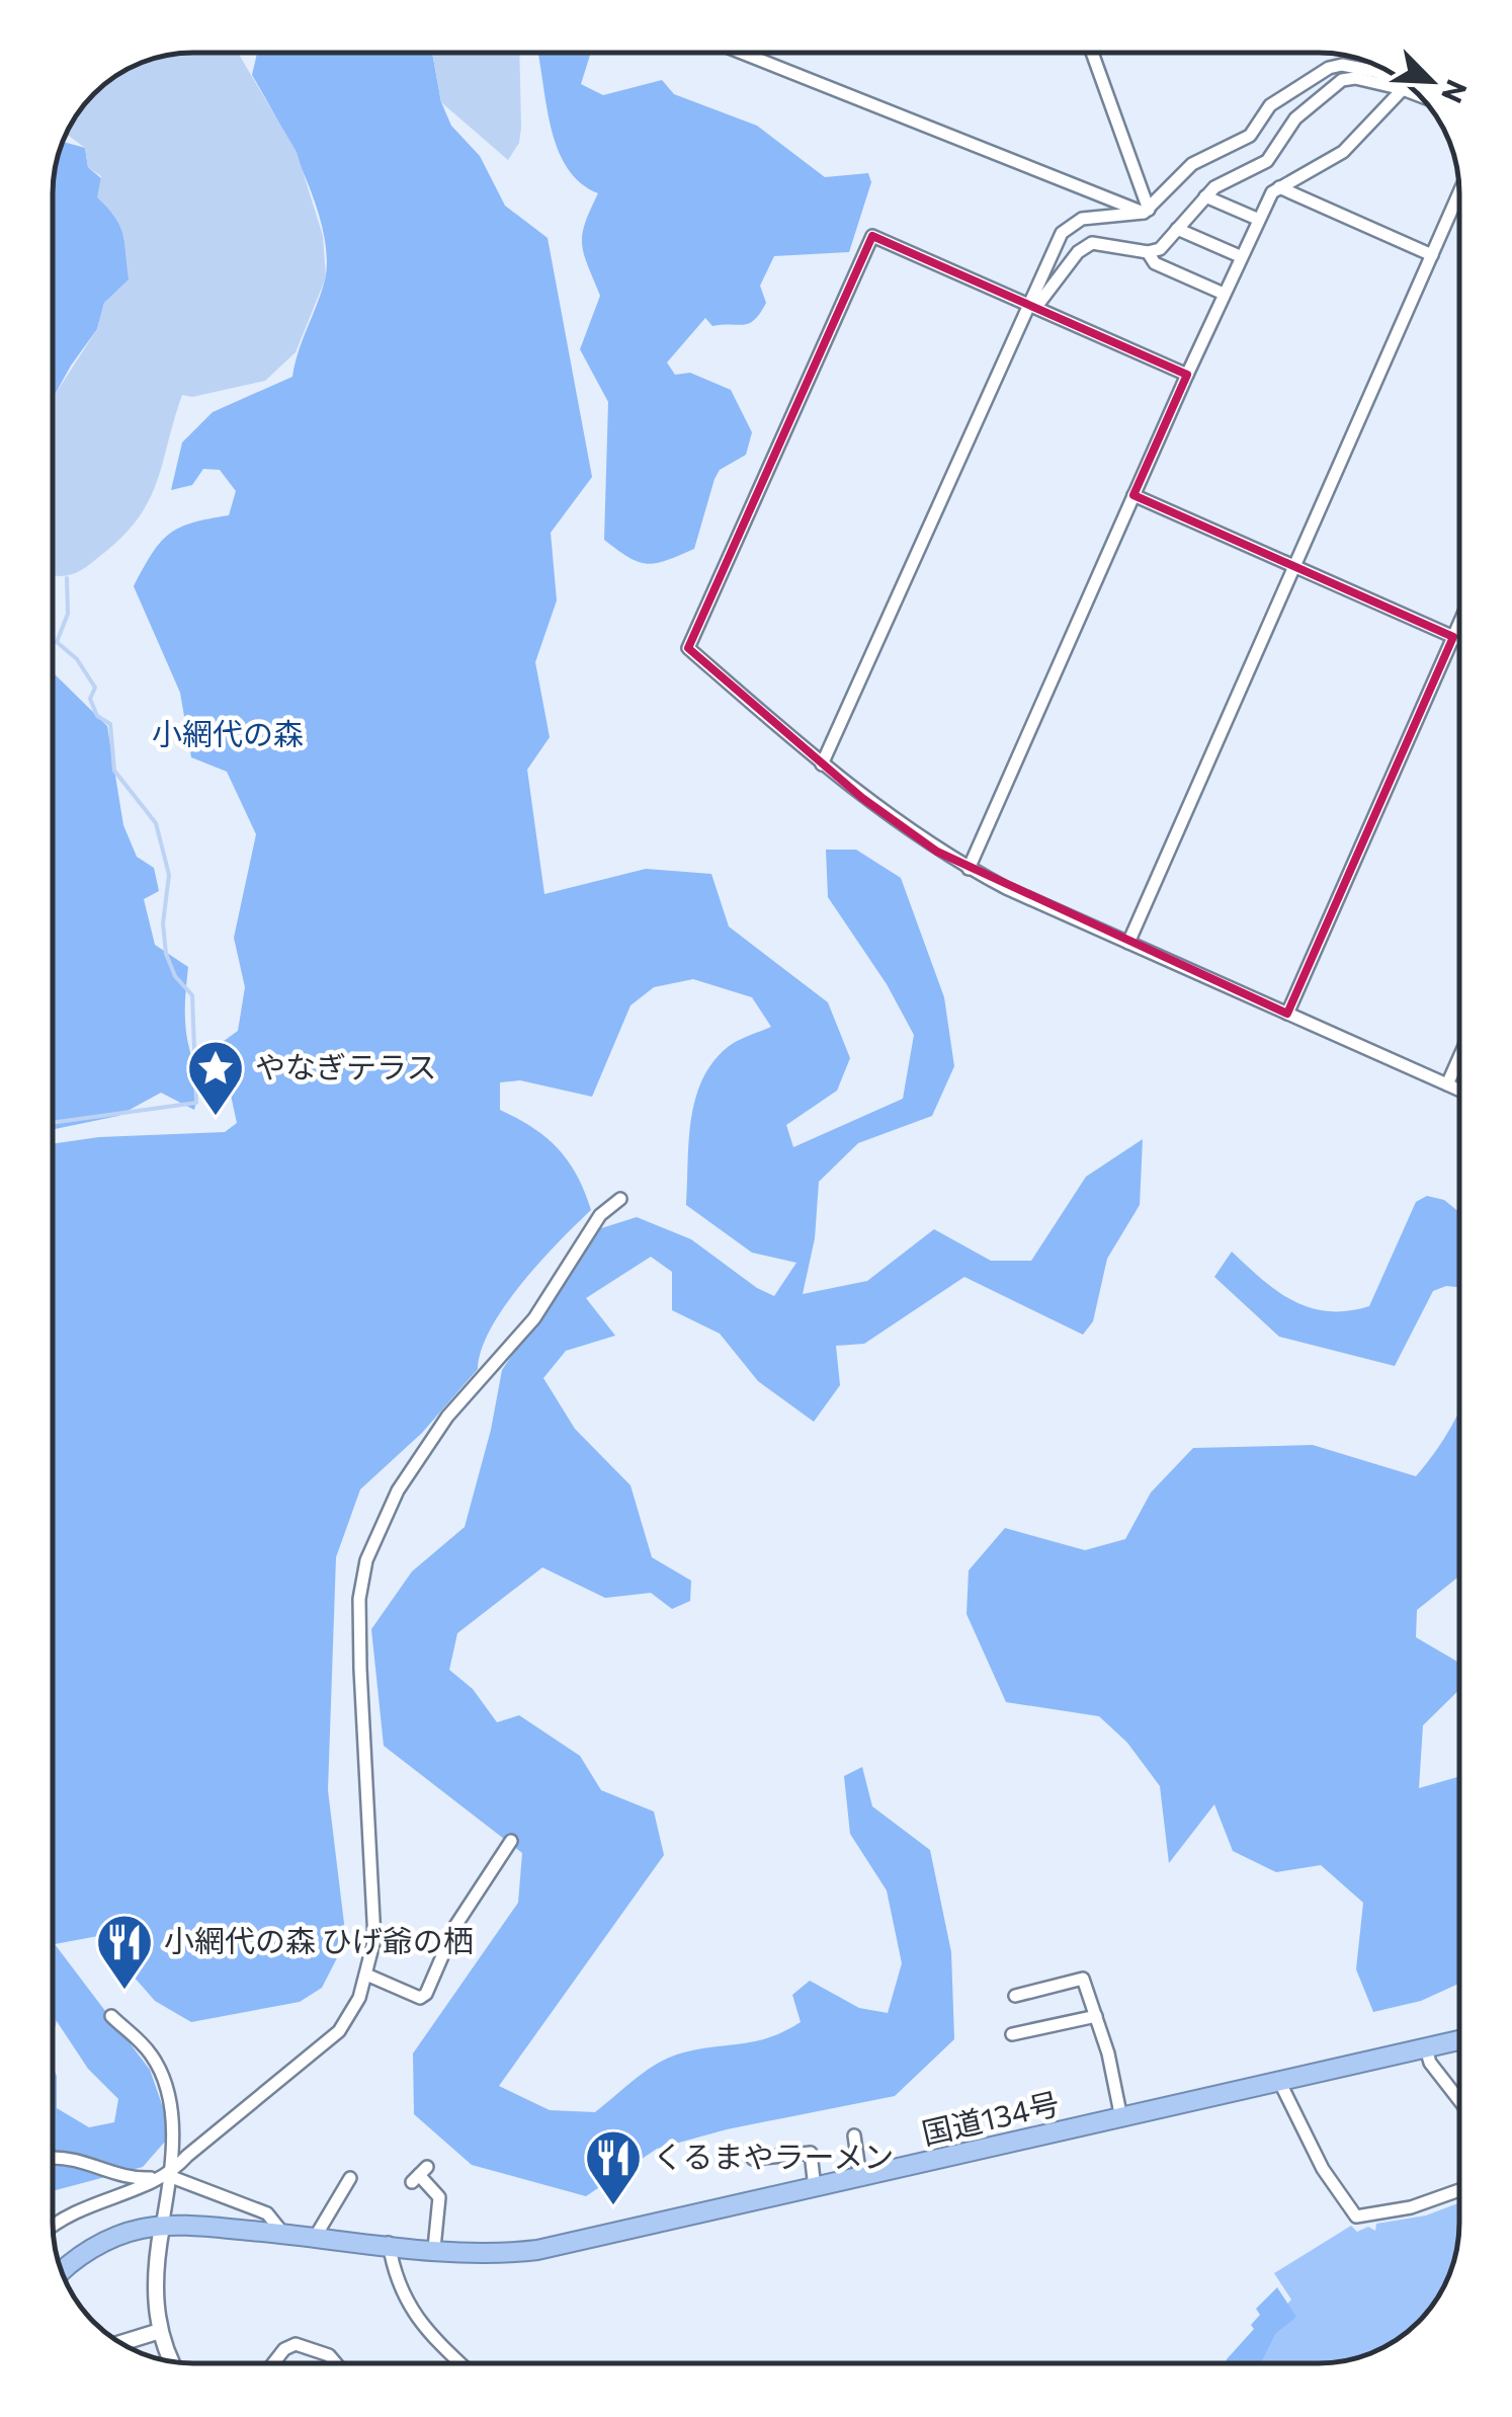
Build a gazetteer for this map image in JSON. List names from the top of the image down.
{
  "streets": {
    "highway": ["国道134号"]
  },
  "parks": ["小網代の森"],
  "places": {
    "place": ["やなぎテラス"],
    "restaurant": ["小網代の森 ひげ爺の栖", "くるまやラーメン"]
  },
  "north": "bottom right"
}
